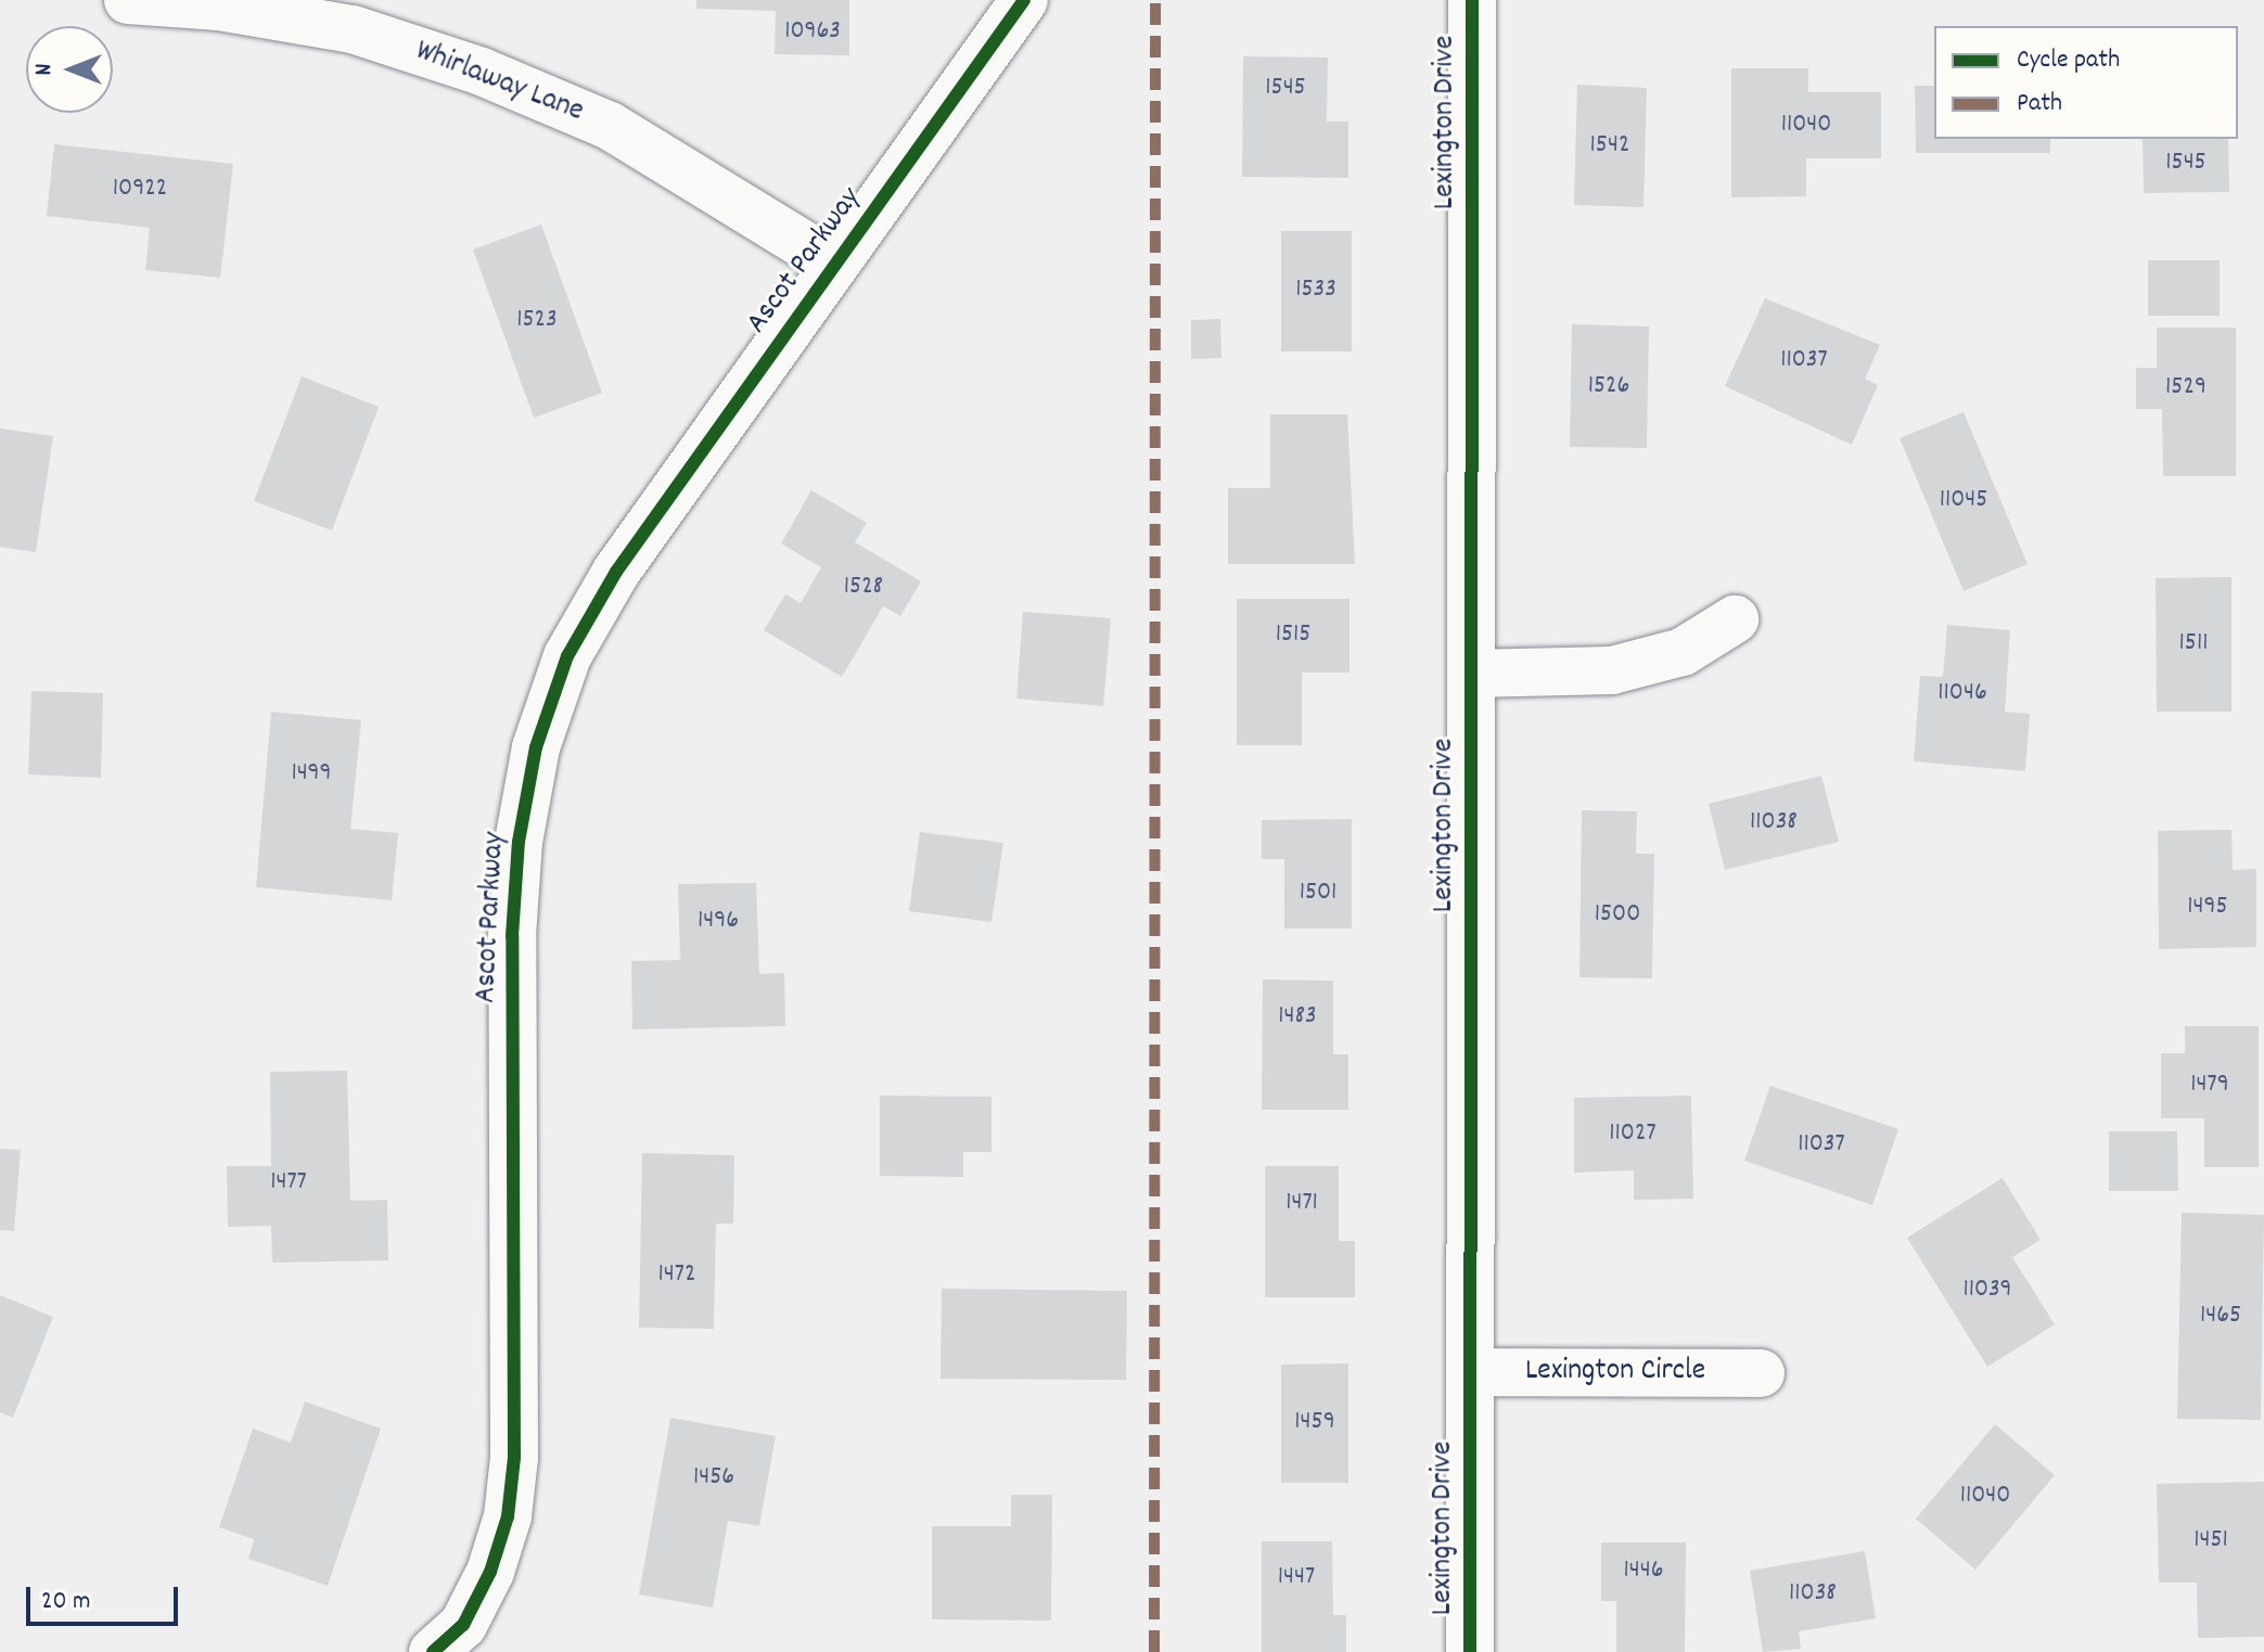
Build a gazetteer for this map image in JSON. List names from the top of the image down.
{
  "streets": {
    "street": [
      "Whirlaway Lane",
      "Lexington Drive",
      "Ascot Parkway",
      "Lexington Circle"
    ]
  },
  "crossings": [
    ["Whirlaway Lane", "Ascot Parkway"],
    ["Lexington Drive", "Lexington Circle"]
  ],
  "house_numbers": [
    "10963",
    "1545",
    "11040",
    "1542",
    "1545",
    "10922",
    "1533",
    "1523",
    "11037",
    "1526",
    "1529",
    "11045",
    "1528",
    "1515",
    "1511",
    "11046",
    "1499",
    "11038",
    "1501",
    "1495",
    "1500",
    "1496",
    "1483",
    "1479",
    "11027",
    "11037",
    "1477",
    "1471",
    "1472",
    "11039",
    "1465",
    "1459",
    "1456",
    "11040",
    "1451",
    "1446",
    "1447",
    "11038"
  ],
  "legend": ["Cycle path", "Path"],
  "scale_bar": "20 m",
  "north": "left"
}
